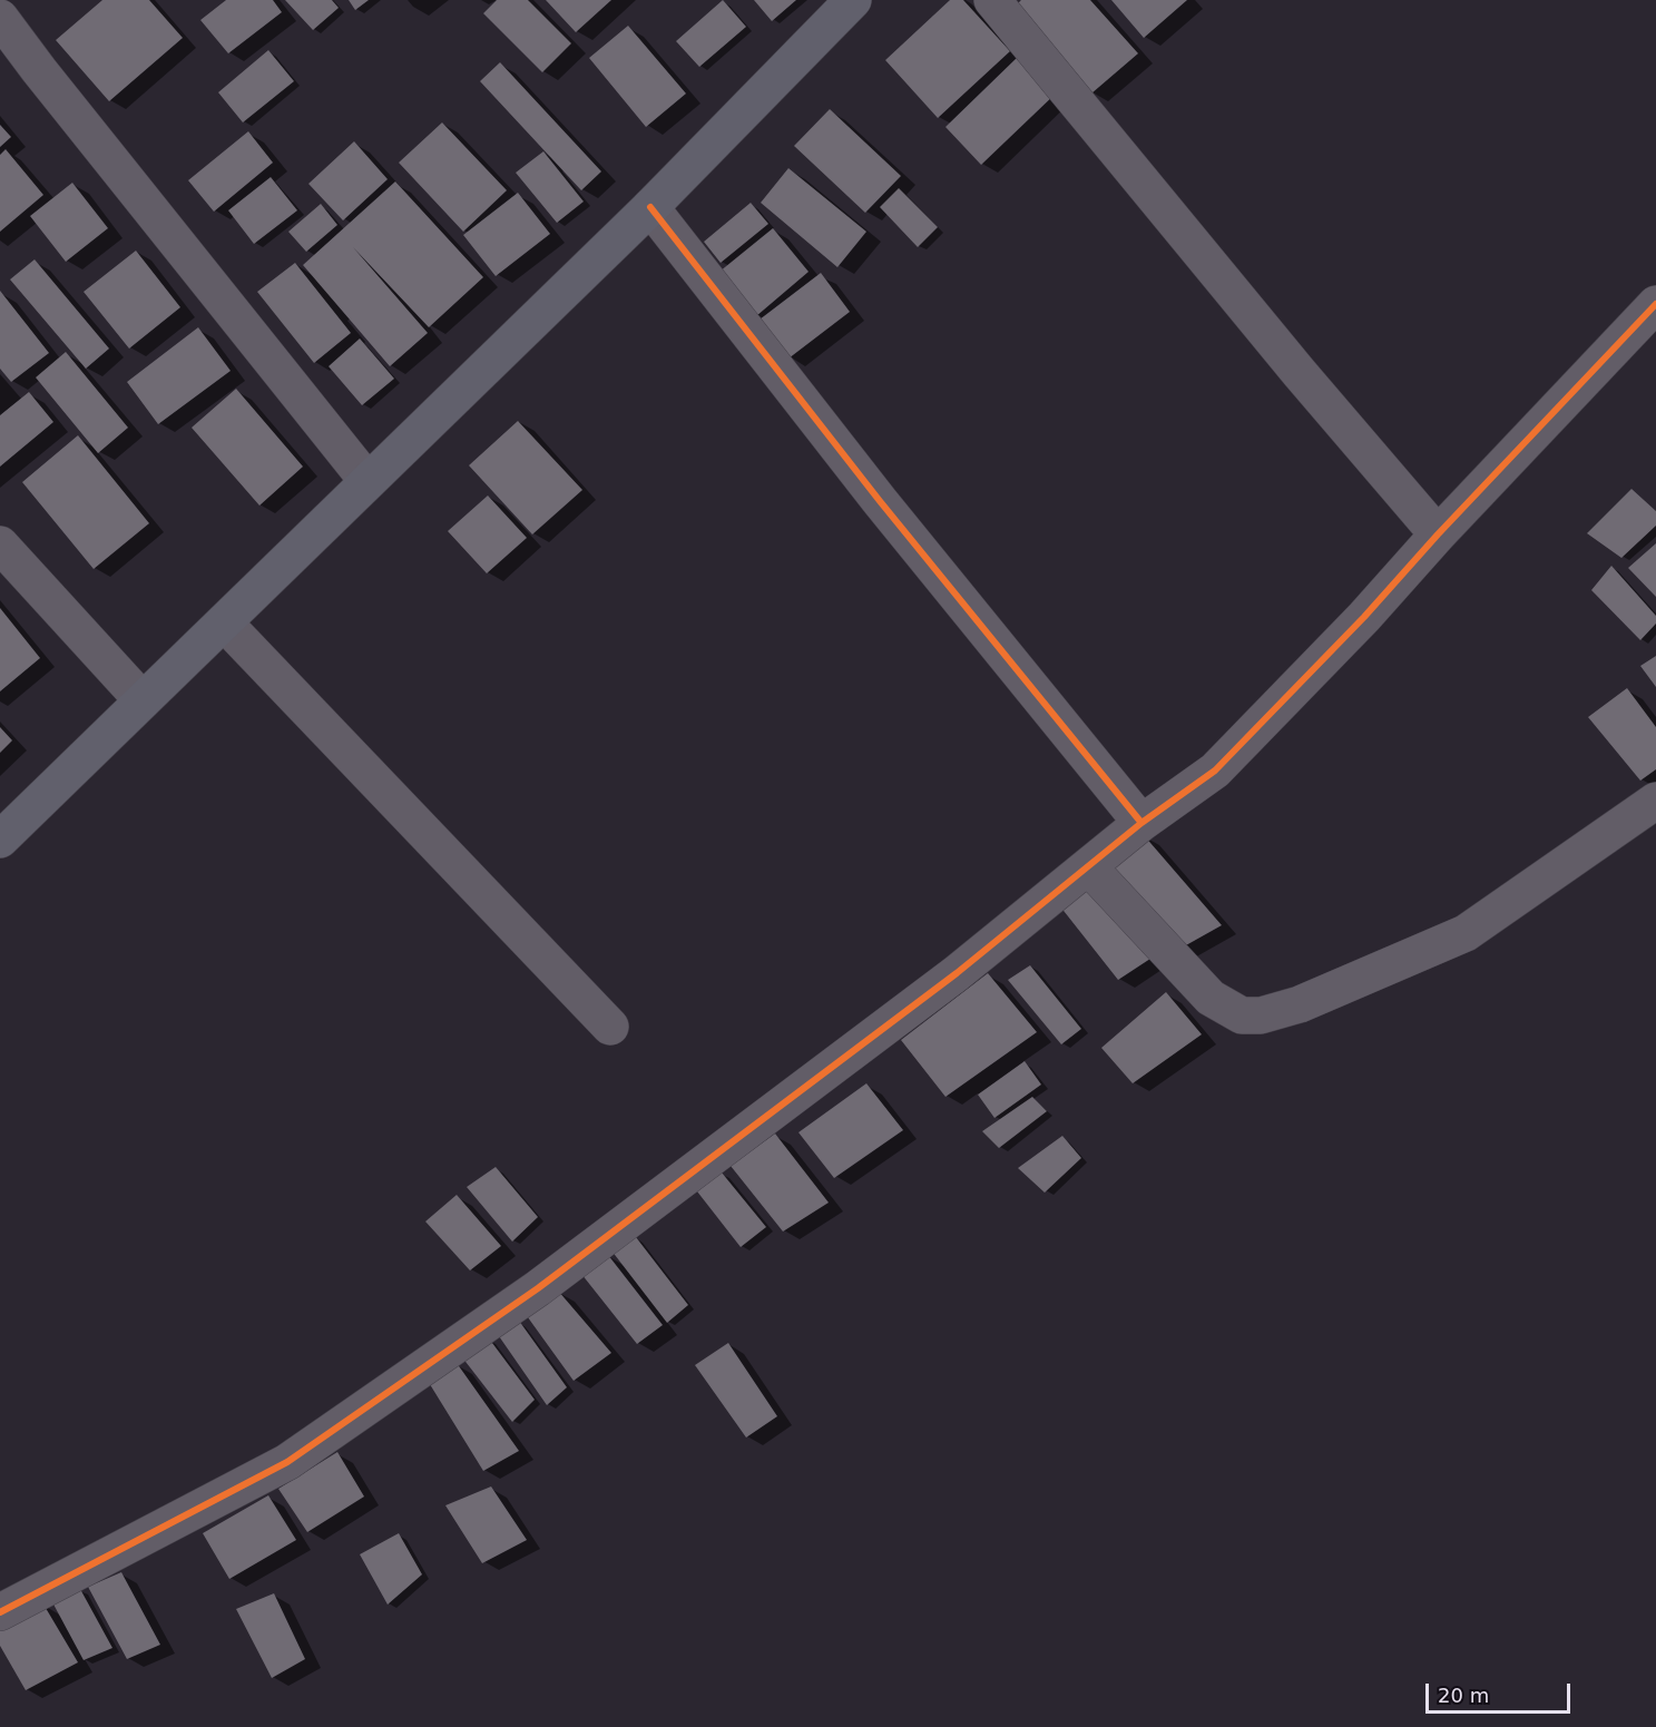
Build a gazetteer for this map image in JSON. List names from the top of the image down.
{
  "scale_bar": "20 m"
}
